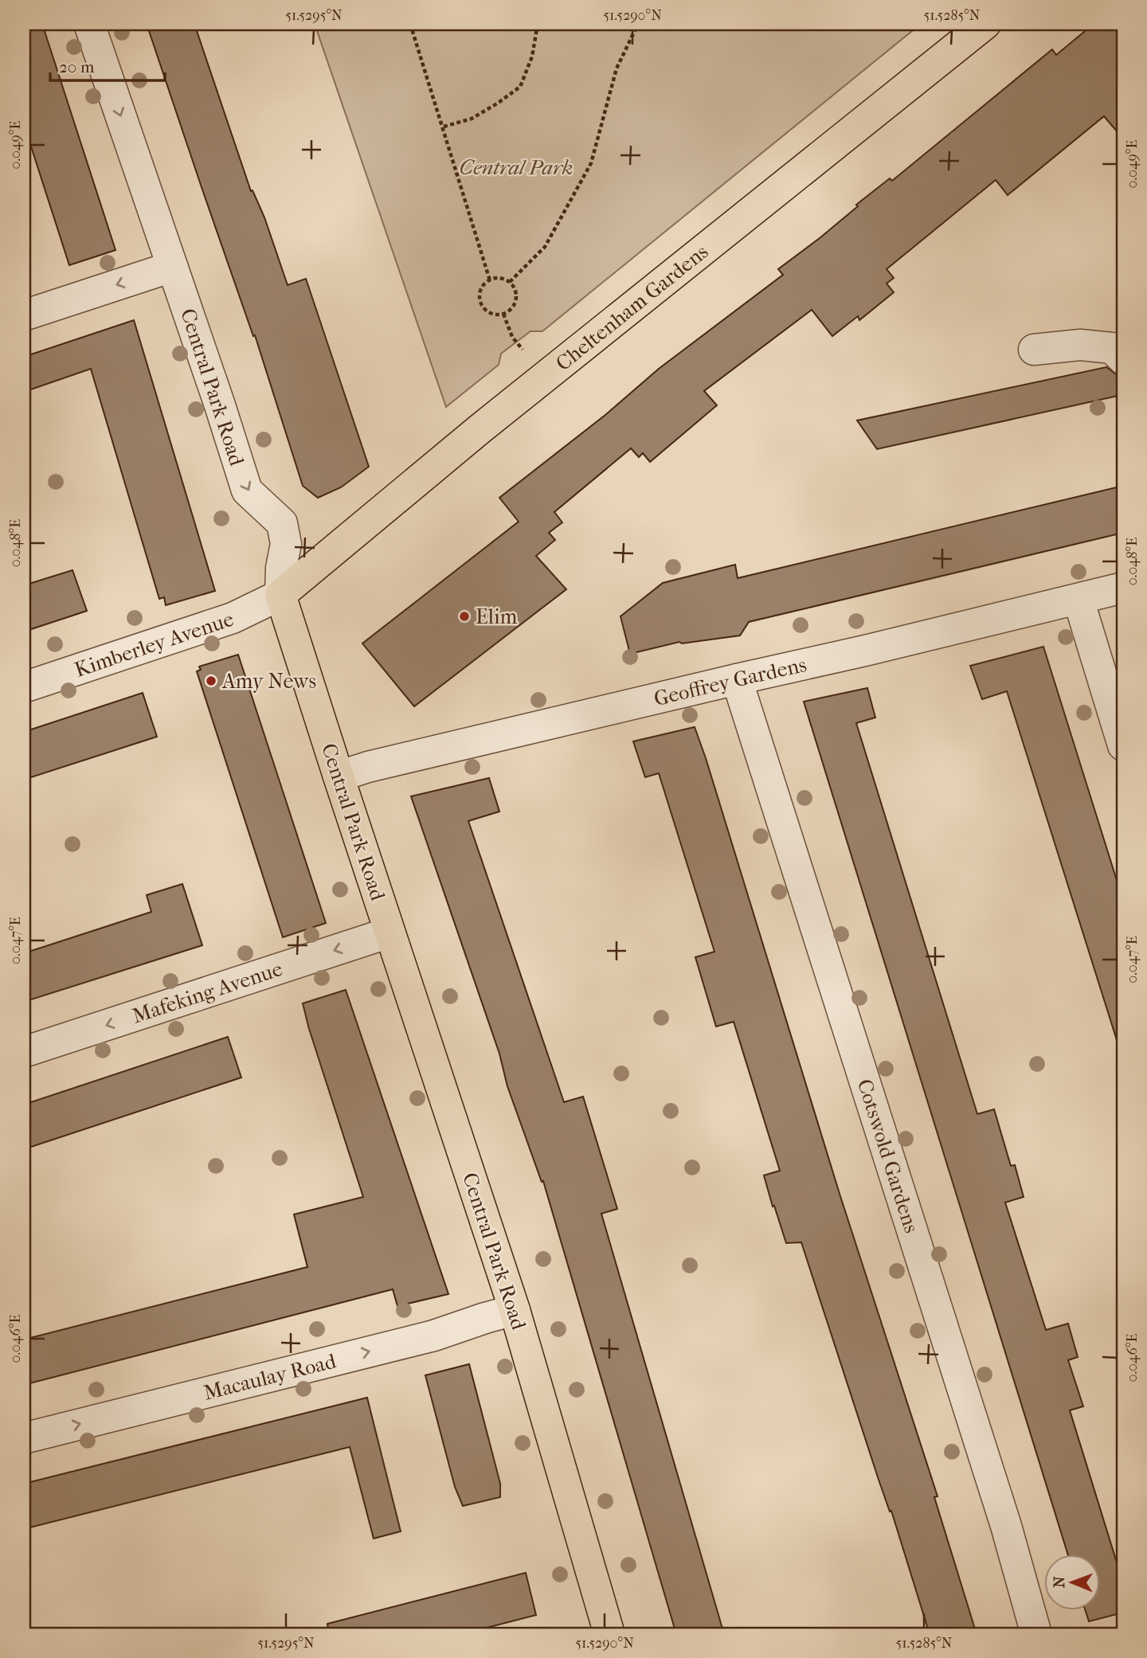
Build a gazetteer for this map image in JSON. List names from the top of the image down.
{
  "streets": {
    "main road": ["Cheltenham Gardens", "Central Park Road"],
    "street": [
      "Kimberley Avenue",
      "Geoffrey Gardens",
      "Mafeking Avenue",
      "Cotswold Gardens",
      "Macaulay Road"
    ]
  },
  "crossings": [
    ["Cheltenham Gardens", "Central Park Road"],
    ["Cheltenham Gardens", "Kimberley Avenue"],
    ["Central Park Road", "Kimberley Avenue"],
    ["Central Park Road", "Geoffrey Gardens"],
    ["Central Park Road", "Mafeking Avenue"],
    ["Central Park Road", "Macaulay Road"],
    ["Geoffrey Gardens", "Cotswold Gardens"]
  ],
  "one_way": ["Central Park Road", "Mafeking Avenue", "Macaulay Road"],
  "parks": ["Central Park"],
  "places": ["Elim", "Amy News"],
  "scale_bar": "20 m",
  "north": "left",
  "coordinates": [
    "51.5295°N",
    "51.5290°N",
    "51.5285°N",
    "0.049°E",
    "0.048°E",
    "0.047°E",
    "0.046°E"
  ]
}
